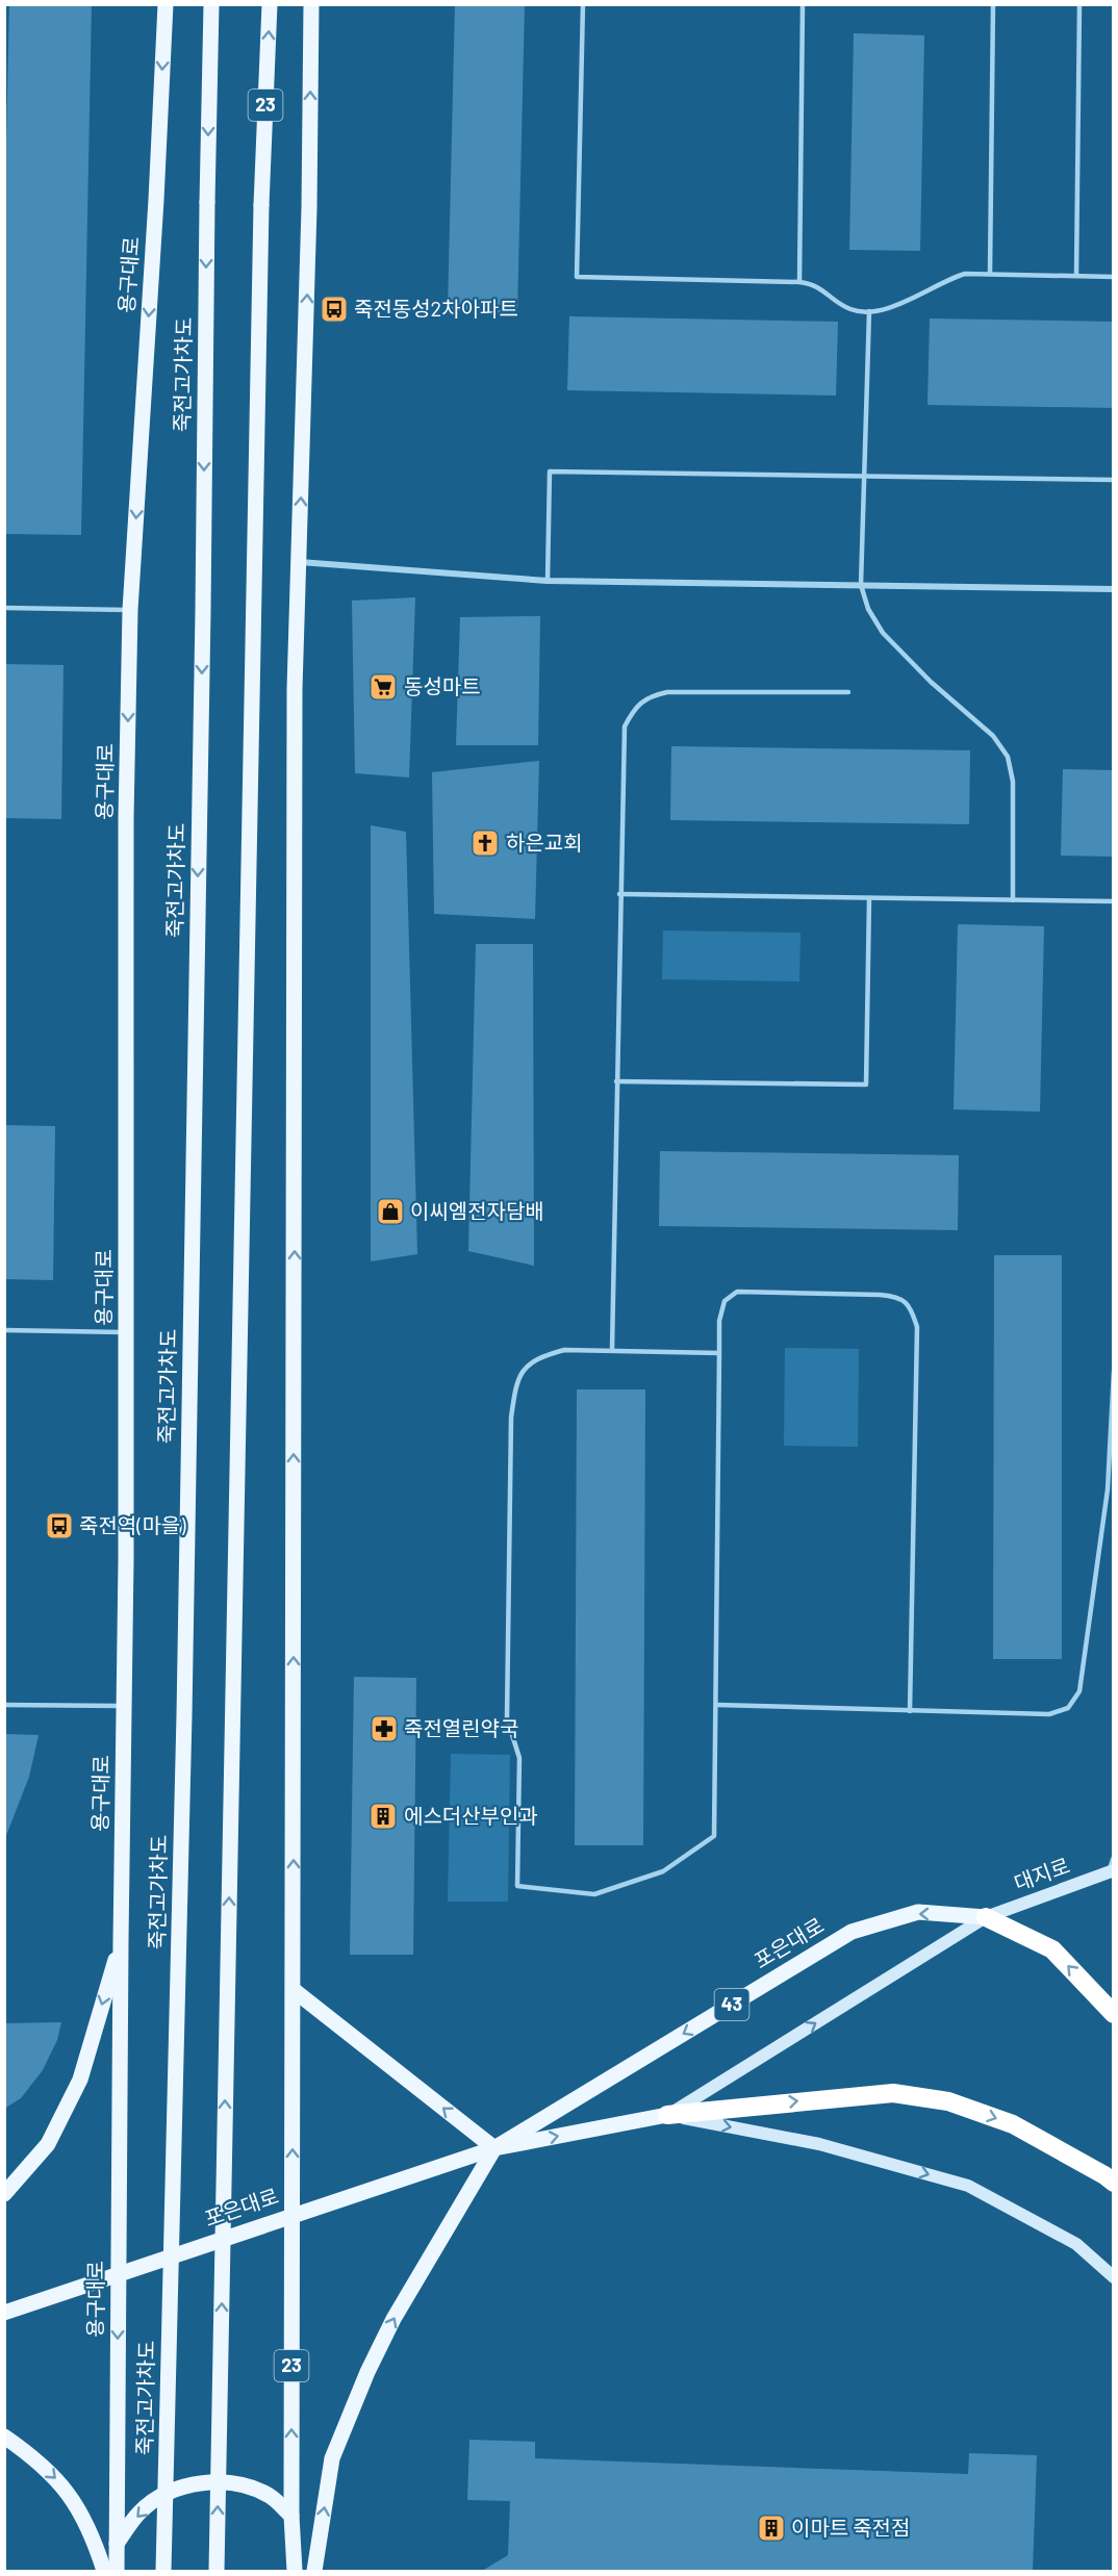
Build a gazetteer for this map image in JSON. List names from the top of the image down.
{
  "streets": {
    "highway": ["포은대로", "43"],
    "main road": ["23", "용구대로", "죽전고가차도"],
    "street": ["대지로"]
  },
  "crossings": [
    ["23", "포은대로"],
    ["용구대로", "포은대로"],
    ["대지로", "포은대로"]
  ],
  "one_way": ["대지로"],
  "places": {
    "bus stop": ["죽전동성2차아파트", "죽전역(마을)"],
    "supermarket": ["동성마트"],
    "church": ["하은교회"],
    "shop": ["이씨엠전자담배"],
    "pharmacy": ["죽전열린약국"],
    "building": ["에스더산부인과", "이마트 죽전점"]
  }
}
